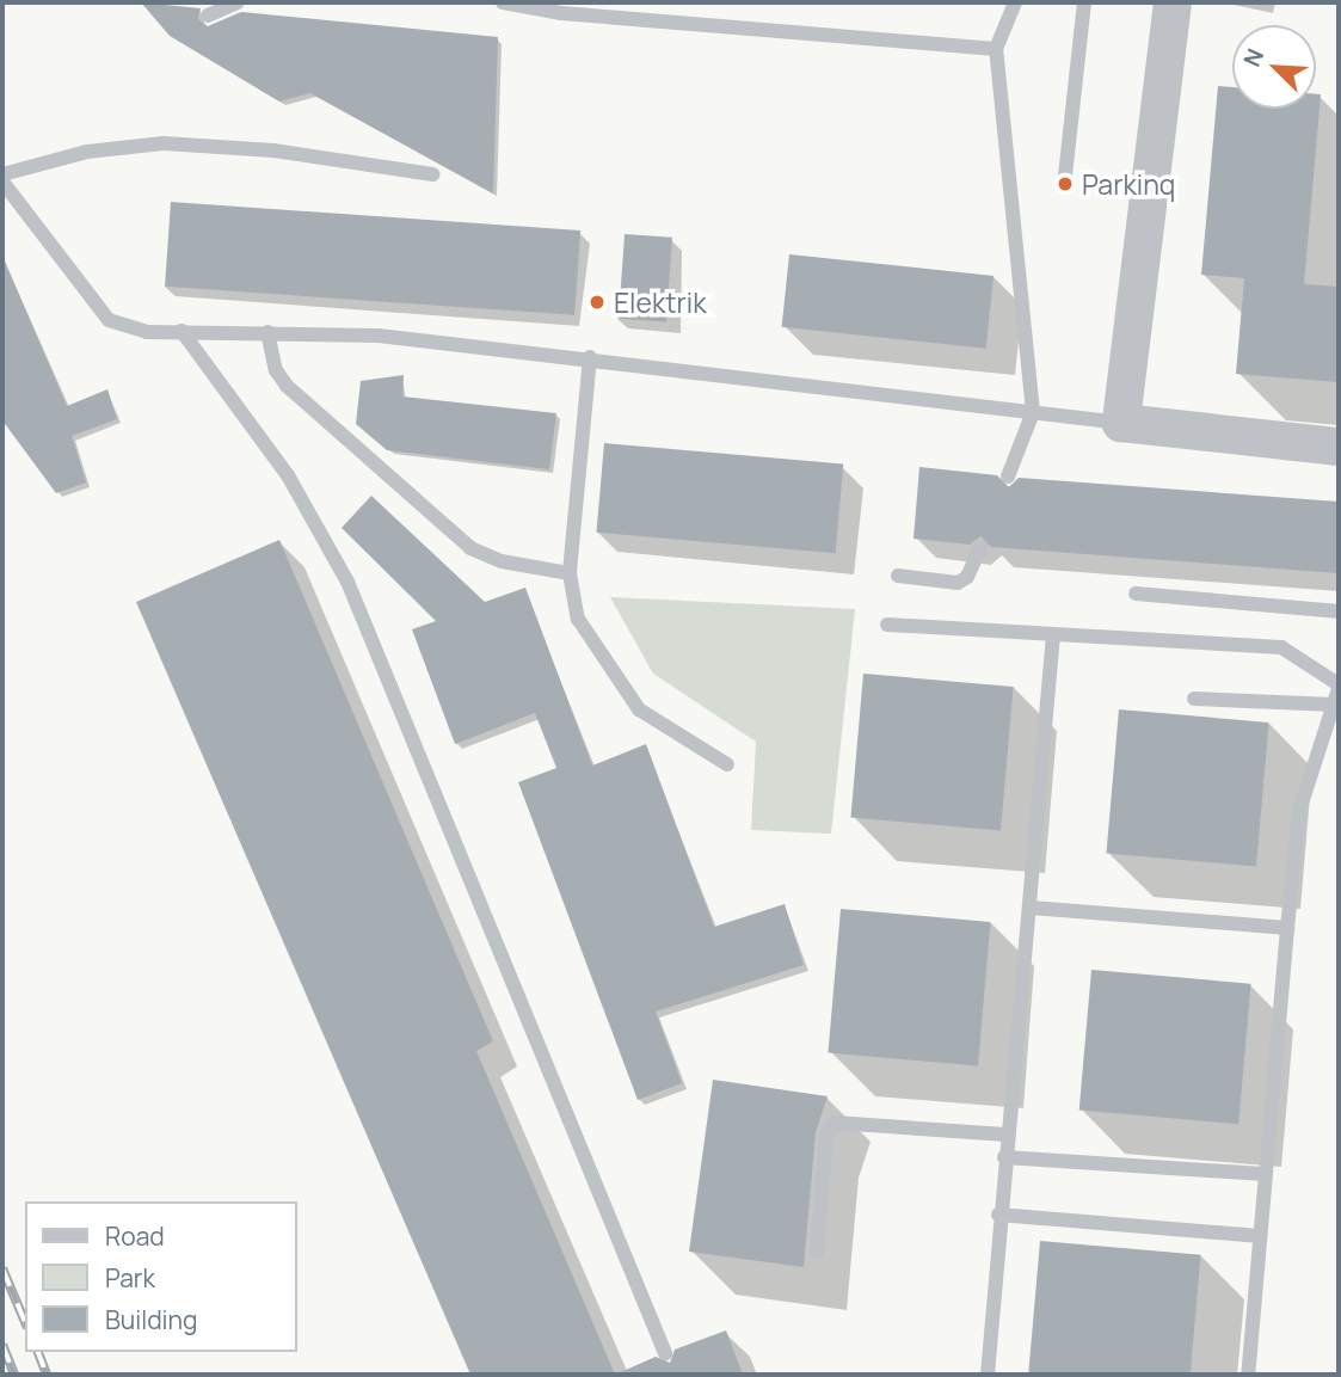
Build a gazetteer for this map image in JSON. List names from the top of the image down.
{
  "places": ["Parkinq", "Elektrik"],
  "legend": ["Road", "Park", "Building"],
  "north": "top left"
}
